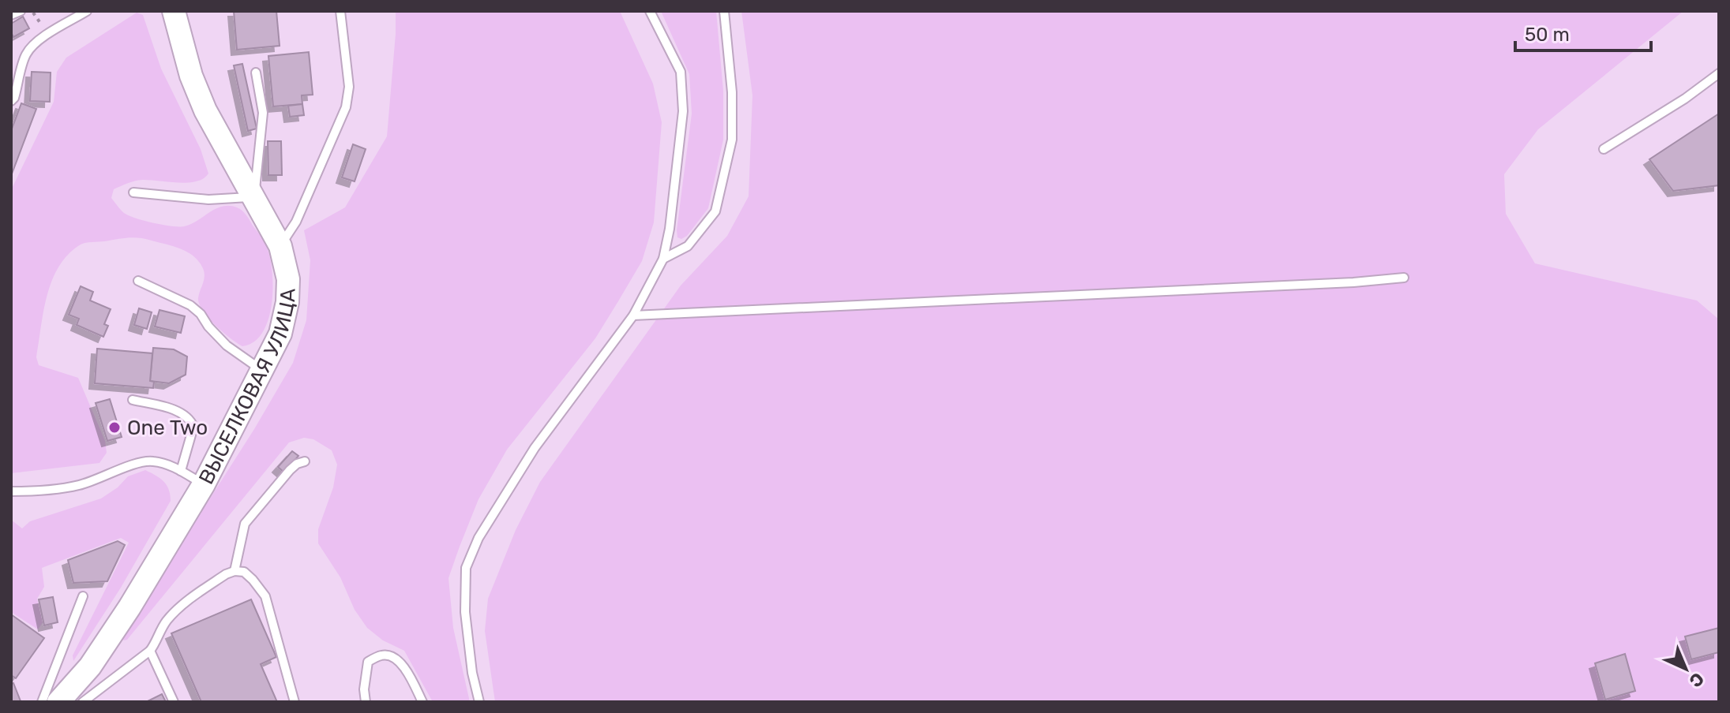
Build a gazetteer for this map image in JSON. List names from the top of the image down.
{
  "streets": {
    "street": ["ВЫСЕЛКОВАЯ УЛИЦА"]
  },
  "places": ["One Two"],
  "scale_bar": "50 m",
  "north": "bottom right"
}
